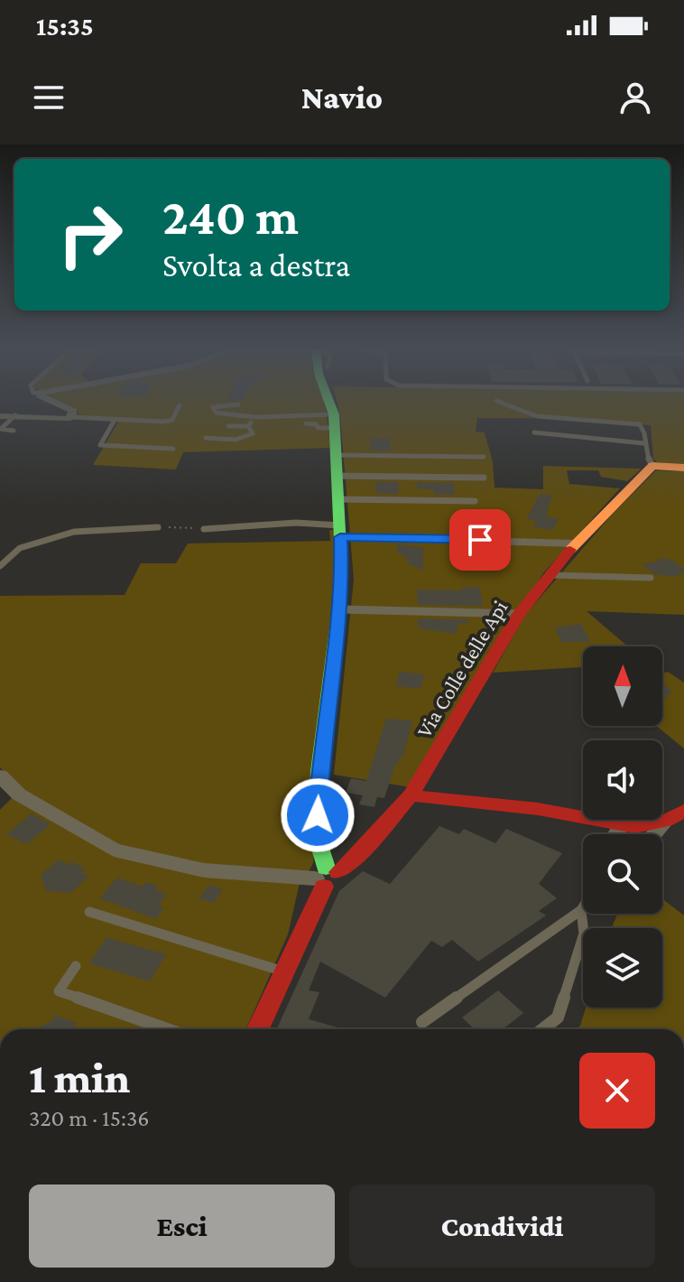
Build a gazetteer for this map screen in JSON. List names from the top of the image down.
{
  "streets": {
    "street": ["Via Colle delle Api"]
  },
  "north": "top",
  "page": {
    "status": "15:35",
    "header": "Navio",
    "turn": ["240 m", "Svolta a destra"],
    "heading": ["1 min", "320 m · 15:36"],
    "buttons": ["Esci", "Condividi"]
  }
}
